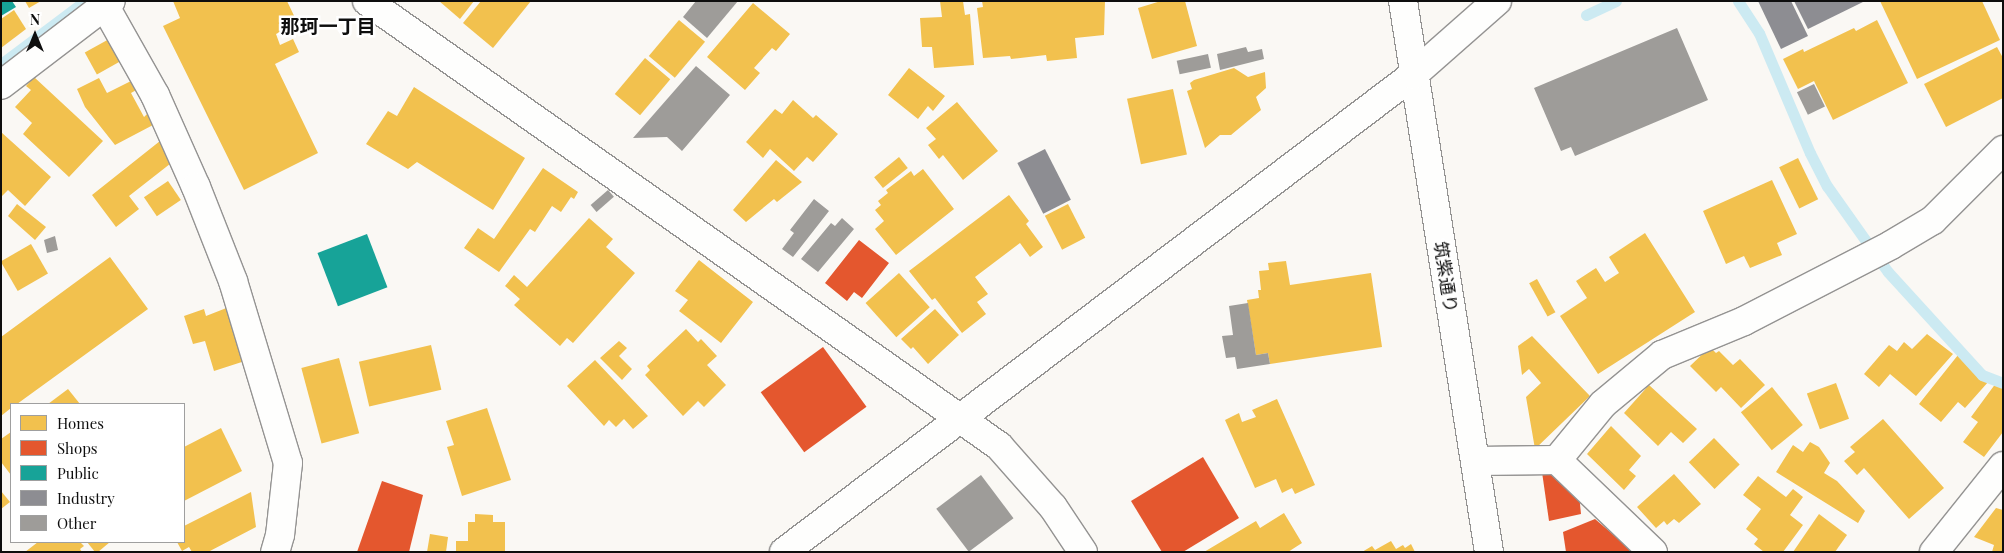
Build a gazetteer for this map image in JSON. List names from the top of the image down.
{
  "streets": {
    "street": ["筑紫通り"]
  },
  "districts": ["那珂一丁目"],
  "legend": [
    "Homes",
    "Shops",
    "Public",
    "Industry",
    "Other"
  ],
  "north": "top"
}
